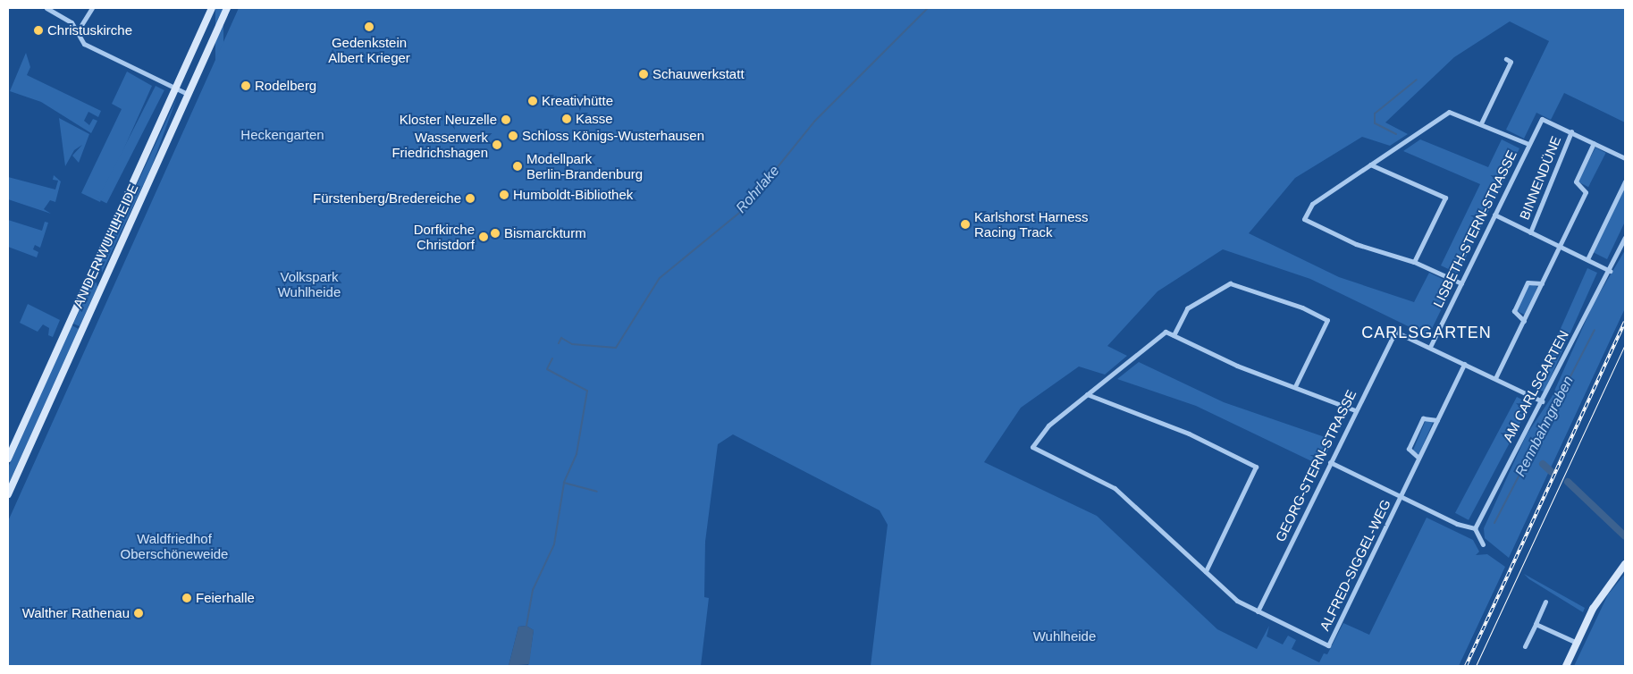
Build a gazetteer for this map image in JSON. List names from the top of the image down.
{
  "streets": {
    "main road": ["AN DER WUHLHEIDE"],
    "street": [
      "BINNENDÜNE",
      "LISBETH-STERN-STRASSE",
      "AM CARLSGARTEN",
      "GEORG-STERN-STRASSE",
      "ALFRED-SIGGEL-WEG"
    ]
  },
  "crossings": [
    ["BINNENDÜNE", "LISBETH-STERN-STRASSE"],
    ["LISBETH-STERN-STRASSE", "GEORG-STERN-STRASSE"],
    ["GEORG-STERN-STRASSE", "ALFRED-SIGGEL-WEG"]
  ],
  "districts": ["CARLSGARTEN"],
  "water": ["Rohrlake", "Rennbahngraben"],
  "parks": [
    "Heckengarten",
    "Volkspark Wuhlheide",
    "Waldfriedhof Oberschöneweide",
    "Wuhlheide"
  ],
  "places": [
    "Gedenkstein Albert Krieger",
    "Christuskirche",
    "Schauwerkstatt",
    "Rodelberg",
    "Kreativhütte",
    "Kasse",
    "Kloster Neuzelle",
    "Schloss Königs-Wusterhausen",
    "Wasserwerk Friedrichshagen",
    "Modellpark Berlin-Brandenburg",
    "Humboldt-Bibliothek",
    "Fürstenberg/Bredereiche",
    "Karlshorst Harness Racing Track",
    "Bismarckturm",
    "Dorfkirche Christdorf",
    "Feierhalle",
    "Walther Rathenau"
  ]
}
